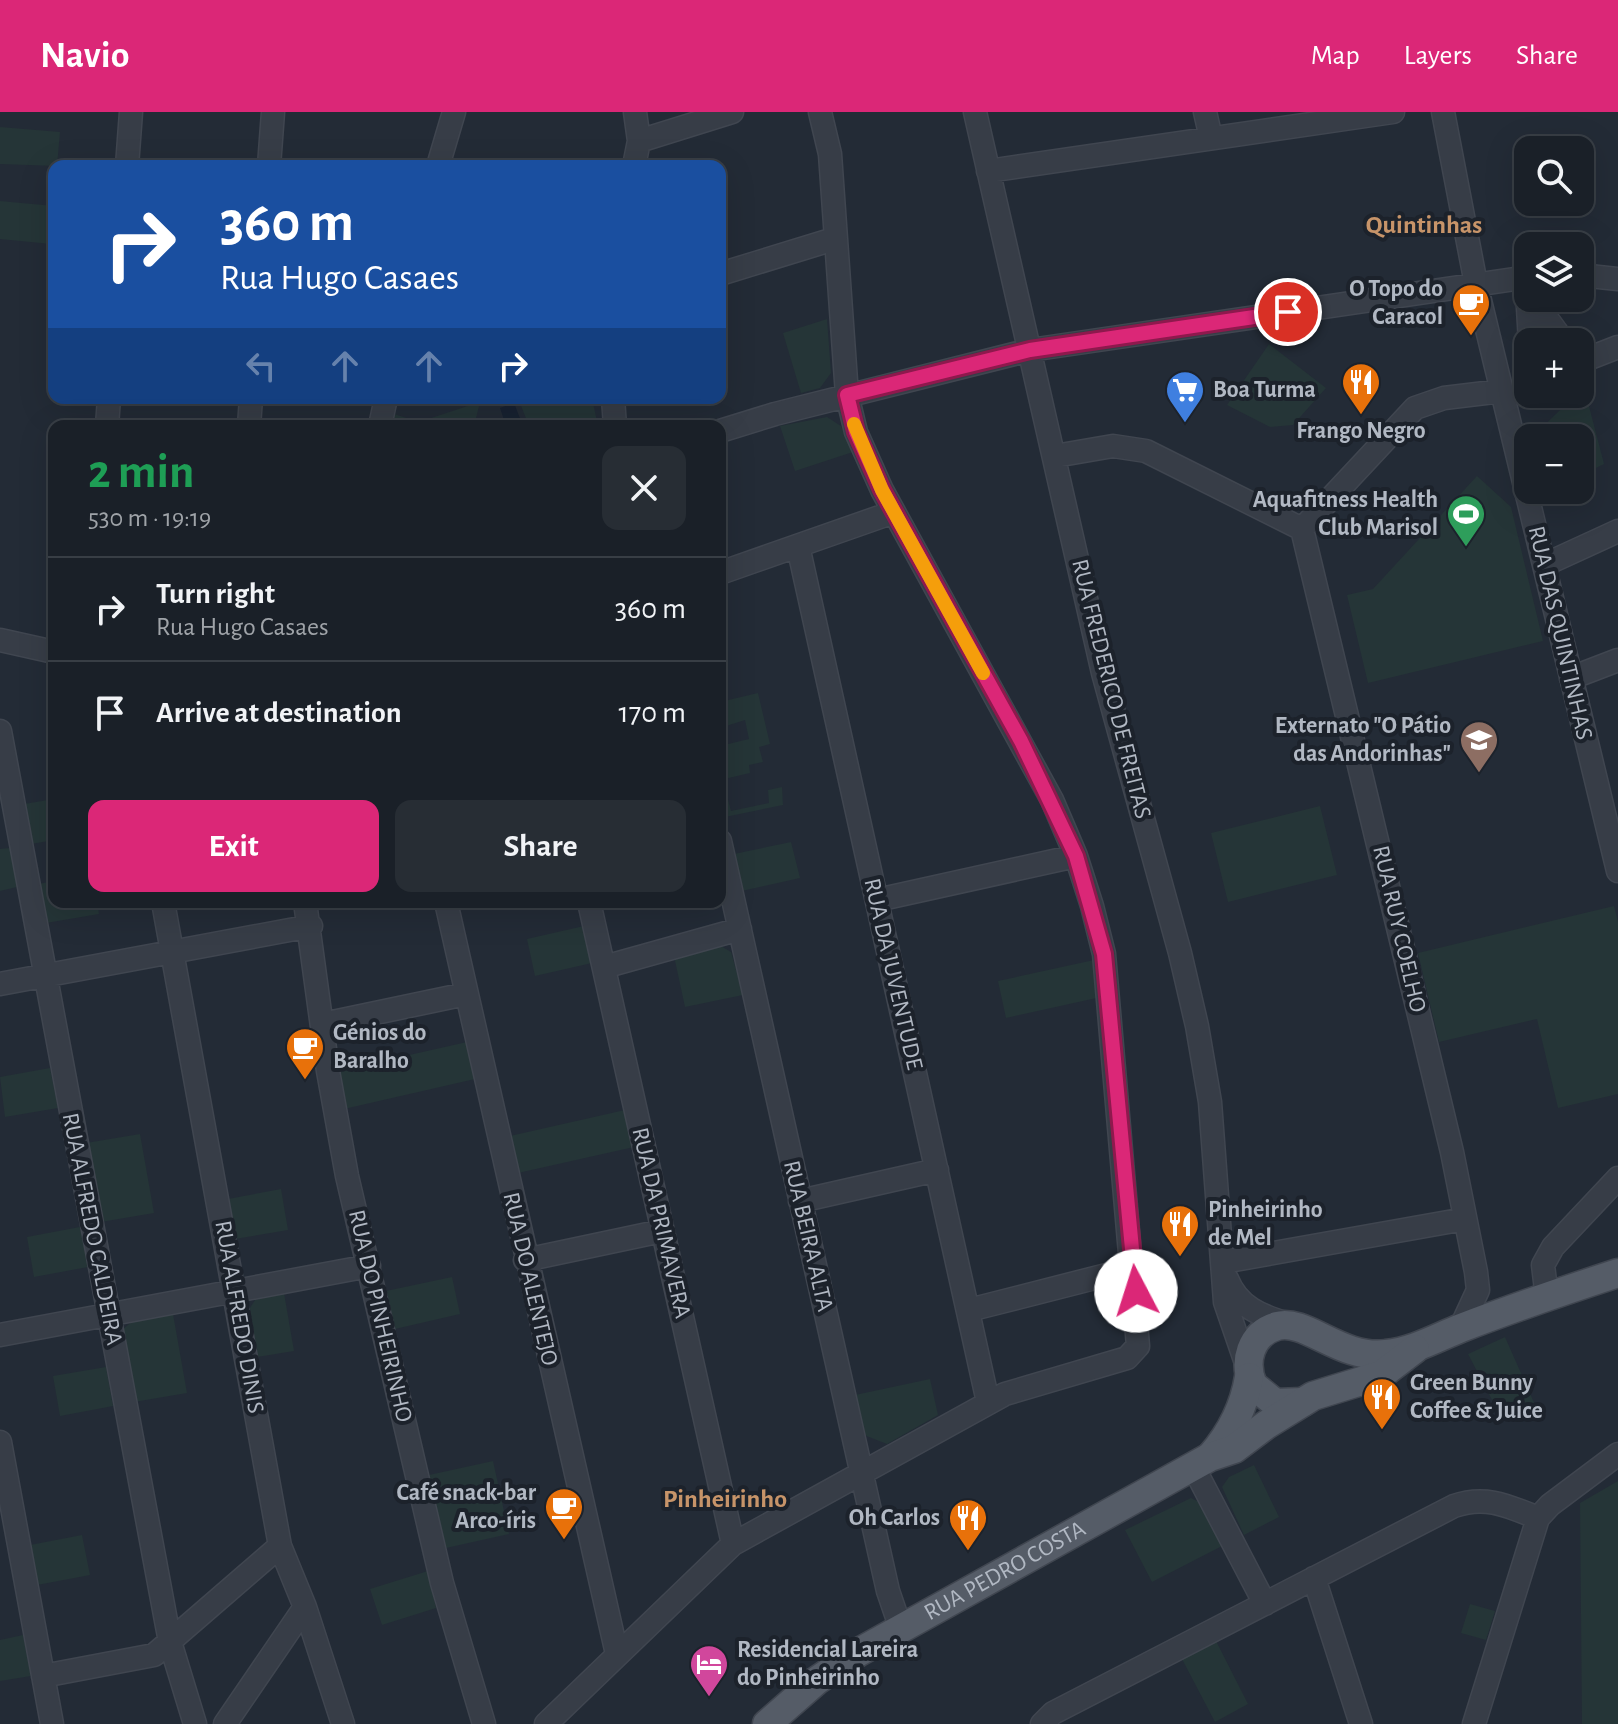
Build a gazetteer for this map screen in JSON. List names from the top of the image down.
{
  "streets": {
    "main road": ["RUA PEDRO COSTA"],
    "street": [
      "RUA DAS QUINTINHAS",
      "RUA FREDERICO DE FREITAS",
      "RUA RUY COELHO",
      "RUA DA JUVENTUDE",
      "RUA DA PRIMAVERA",
      "RUA ALFREDO CALDEIRA",
      "RUA BEIRA ALTA",
      "RUA DO ALENTEJO",
      "RUA DO PINHEIRINHO",
      "RUA ALFREDO DINIS"
    ]
  },
  "crossings": [
    ["RUA FREDERICO DE FREITAS", "RUA PEDRO COSTA"],
    ["RUA RUY COELHO", "RUA PEDRO COSTA"],
    ["RUA BEIRA ALTA", "RUA PEDRO COSTA"]
  ],
  "districts": ["Quintinhas", "Pinheirinho"],
  "places": {
    "cafe": ["O Topo do Caracol", "Génios do Baralho", "Café snack-bar Arco-íris"],
    "restaurant": [
      "Frango Negro",
      "Pinheirinho de Mel",
      "Green Bunny Coffee & Juice",
      "Oh Carlos"
    ],
    "supermarket": ["Boa Turma"],
    "sports": ["Aquafitness Health Club Marisol"],
    "school or university": ["Externato \"O Pátio das Andorinhas\""],
    "hotel": ["Residencial Lareira do Pinheirinho"]
  },
  "page": {
    "header": "Navio",
    "nav": ["Map", "Layers", "Share"],
    "map_buttons": ["+", "−"],
    "turn": ["360 m", "Rua Hugo Casaes"],
    "heading": ["2 min", "530 m · 19:19"],
    "list": [
      {
        "name": "Turn right",
        "note": "Rua Hugo Casaes",
        "value": "360 m"
      },
      {
        "name": "Arrive at destination",
        "value": "170 m"
      }
    ],
    "buttons": ["Exit", "Share"]
  }
}
